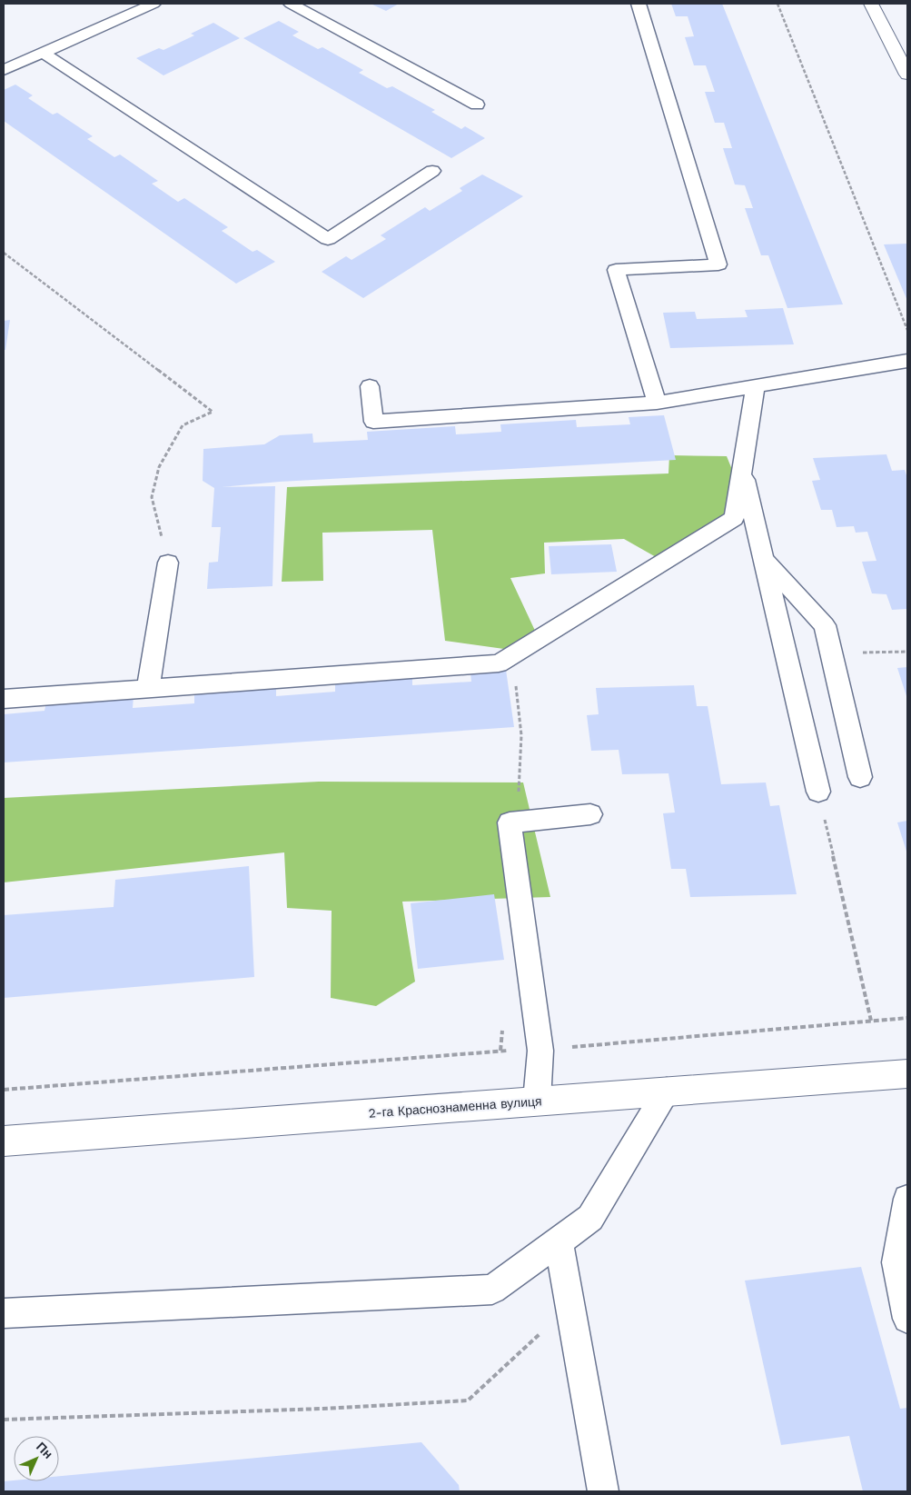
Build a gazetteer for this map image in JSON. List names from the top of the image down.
{
  "streets": {
    "street": ["2-га Краснознаменна вулиця"]
  },
  "north": "top right"
}
